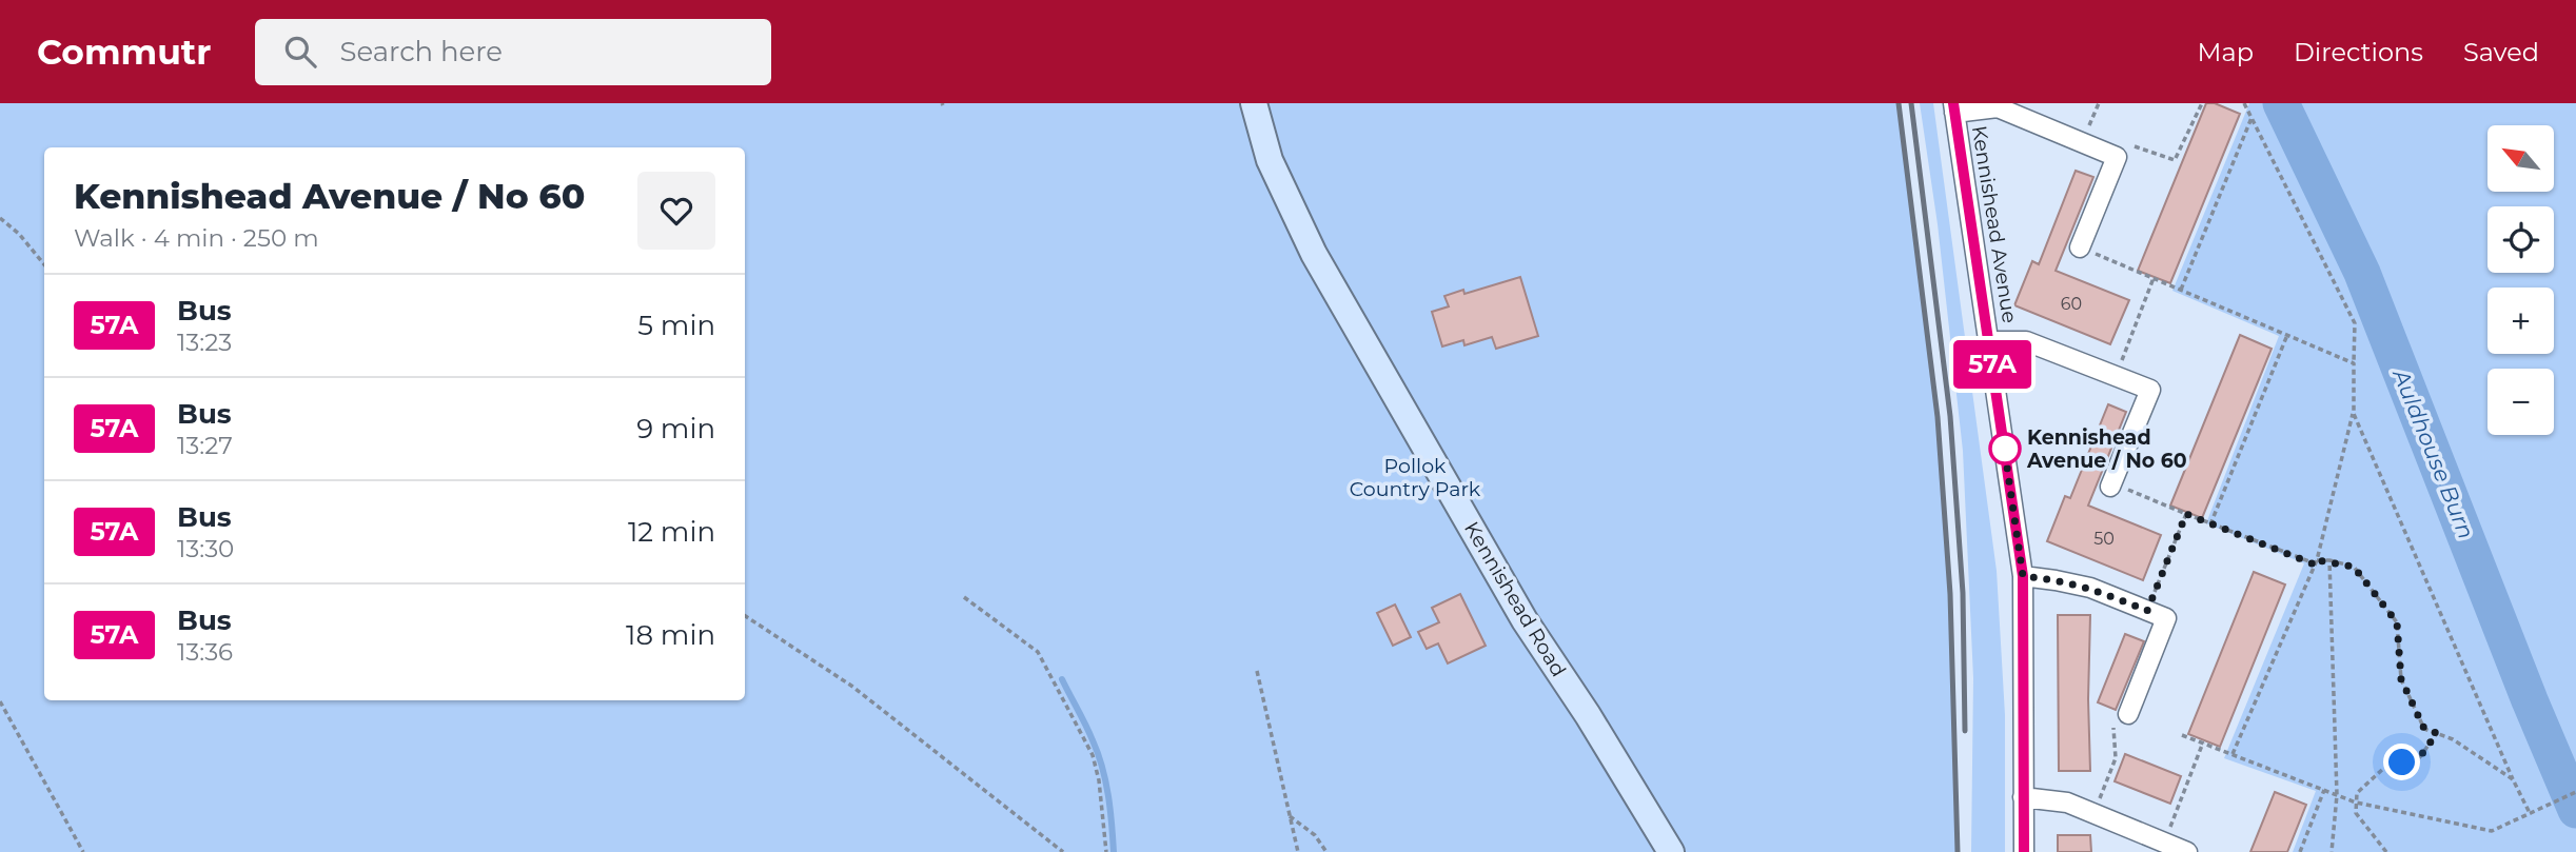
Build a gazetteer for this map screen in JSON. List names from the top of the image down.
{
  "streets": {
    "street": ["Kennishead Avenue", "Kennishead Road"]
  },
  "water": ["Auldhouse Burn"],
  "parks": ["Pollok Country Park"],
  "places": ["Kennishead Avenue / No 60"],
  "lines": ["bus line 57A"],
  "house_numbers": ["60", "50"],
  "north": "top left",
  "page": {
    "header": "Commutr",
    "search": "Search here",
    "nav": ["Map", "Directions", "Saved"],
    "on_map": "57A",
    "map_buttons": ["+", "−"],
    "heading": ["Kennishead Avenue / No 60", "Walk · 4 min · 250 m"],
    "list": [
      {
        "mark": "57A",
        "name": "Bus",
        "note": "13:23",
        "value": "5 min"
      },
      {
        "mark": "57A",
        "name": "Bus",
        "note": "13:27",
        "value": "9 min"
      },
      {
        "mark": "57A",
        "name": "Bus",
        "note": "13:30",
        "value": "12 min"
      },
      {
        "mark": "57A",
        "name": "Bus",
        "note": "13:36",
        "value": "18 min"
      }
    ]
  }
}
